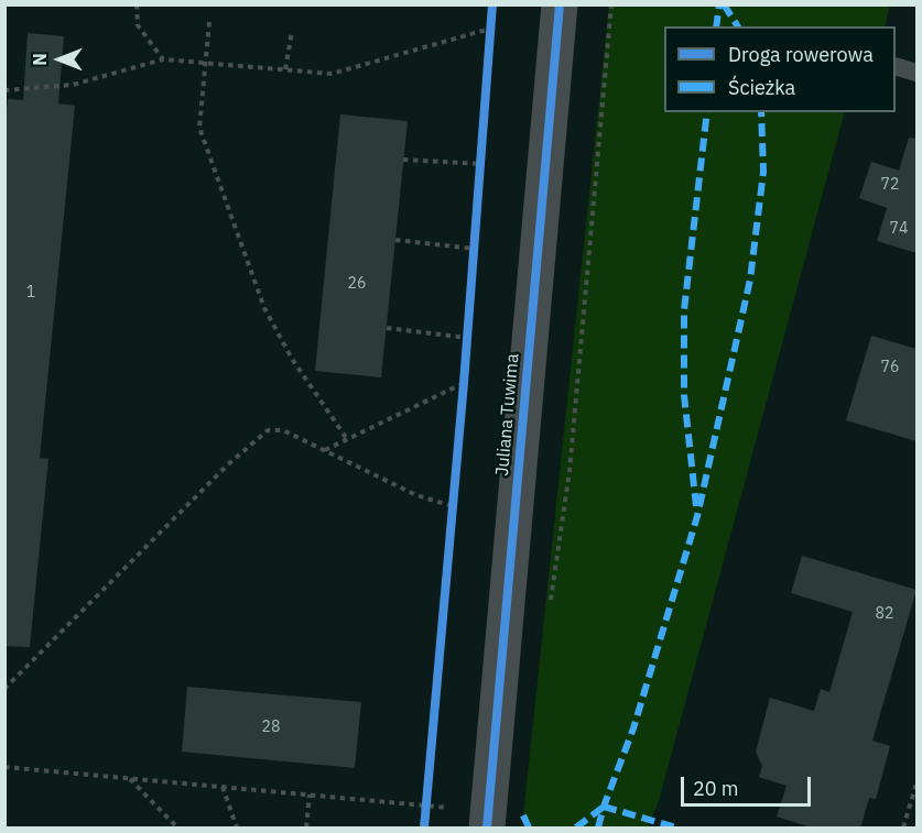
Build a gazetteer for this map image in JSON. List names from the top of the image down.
{
  "streets": {
    "street": ["Juliana Tuwima"]
  },
  "house_numbers": [
    "72",
    "74",
    "26",
    "1",
    "76",
    "82",
    "28"
  ],
  "legend": ["Droga rowerowa", "Ścieżka"],
  "scale_bar": "20 m",
  "north": "left"
}
